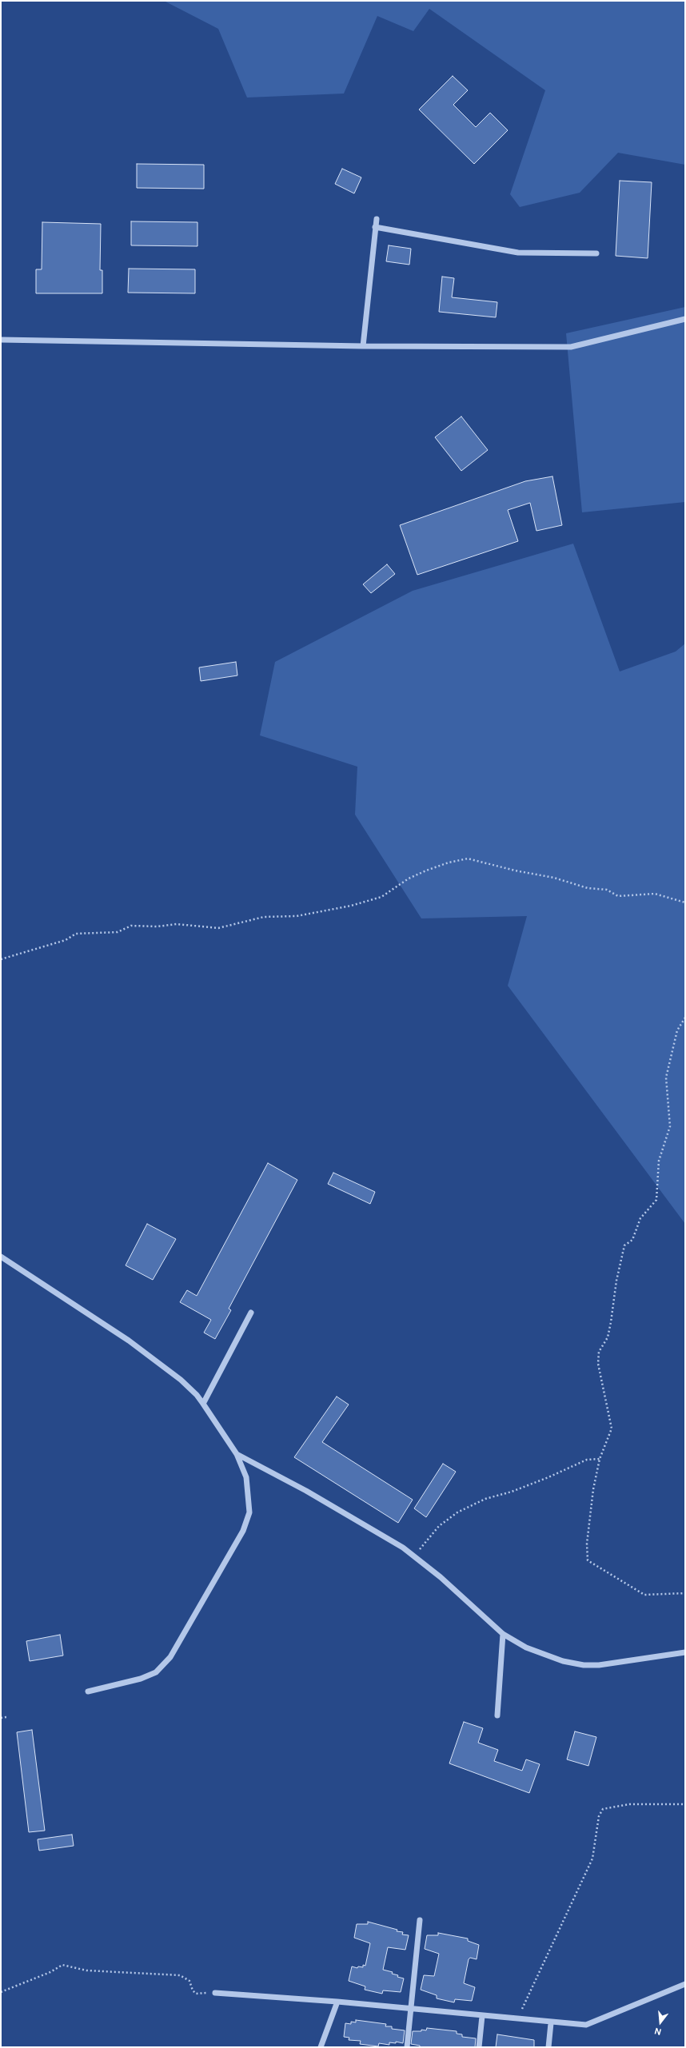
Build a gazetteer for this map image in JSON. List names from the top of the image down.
{
  "north": "bottom"
}
